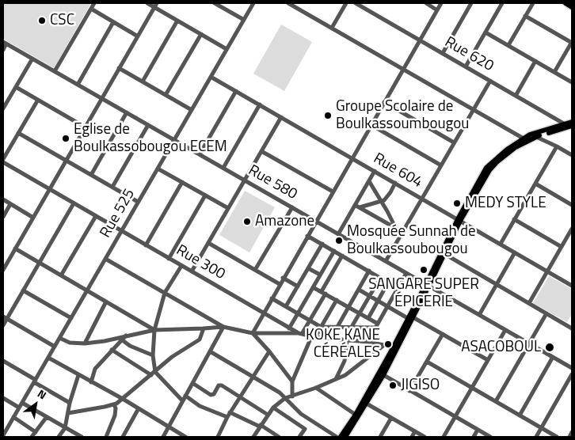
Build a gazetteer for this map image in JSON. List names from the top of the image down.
{
  "streets": {
    "street": [
      "Rue 620",
      "Rue 604",
      "Rue 580",
      "Rue 525",
      "Rue 300"
    ]
  },
  "crossings": [
    ["Rue 604", "Rue 525"],
    ["Rue 580", "Rue 525"],
    ["Rue 525", "Rue 300"]
  ],
  "places": [
    "CSC",
    "Groupe Scolaire de Boulkassoumbougou",
    "Eglise de Boulkassobougou ECEM",
    "MEDY STYLE",
    "Amazone",
    "Mosquée Sunnah de Boulkassoubougou",
    "SANGARE SUPER ÉPICERIE",
    "KOKE KANE CÉRÉALES",
    "ASACOBOUL",
    "JIGISO"
  ],
  "north": "top right"
}
